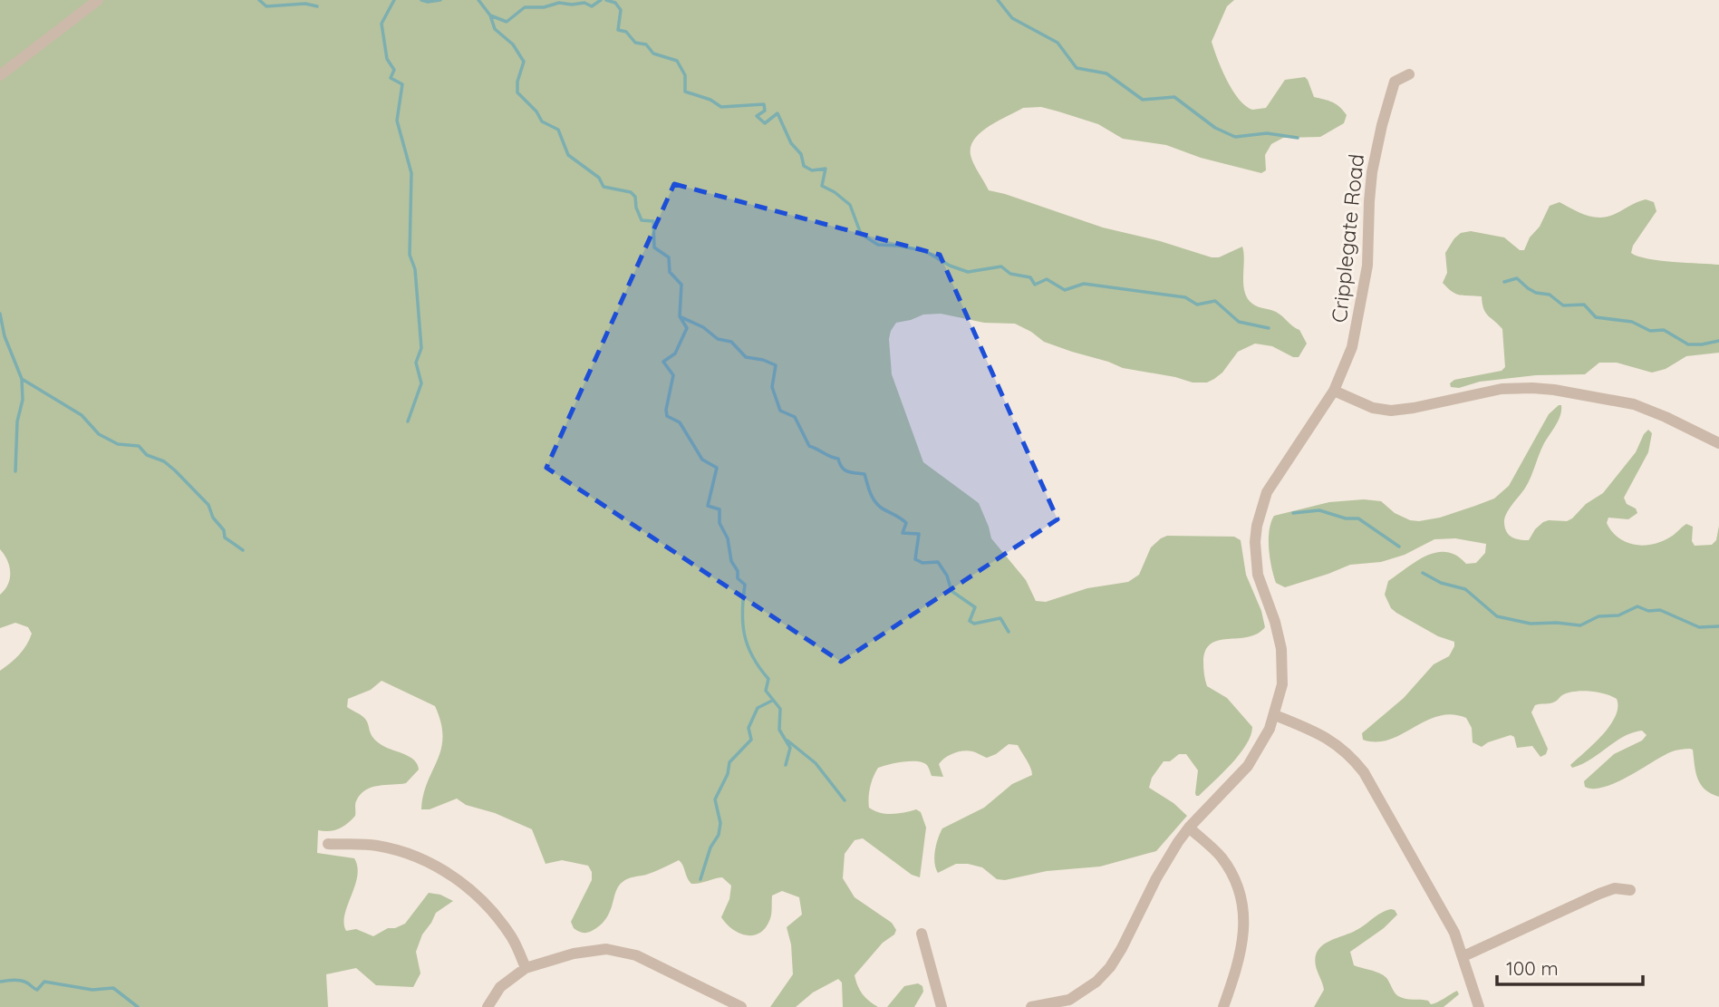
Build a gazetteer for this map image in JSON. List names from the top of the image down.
{
  "streets": {
    "street": ["Cripplegate Road"]
  },
  "scale_bar": "100 m"
}
